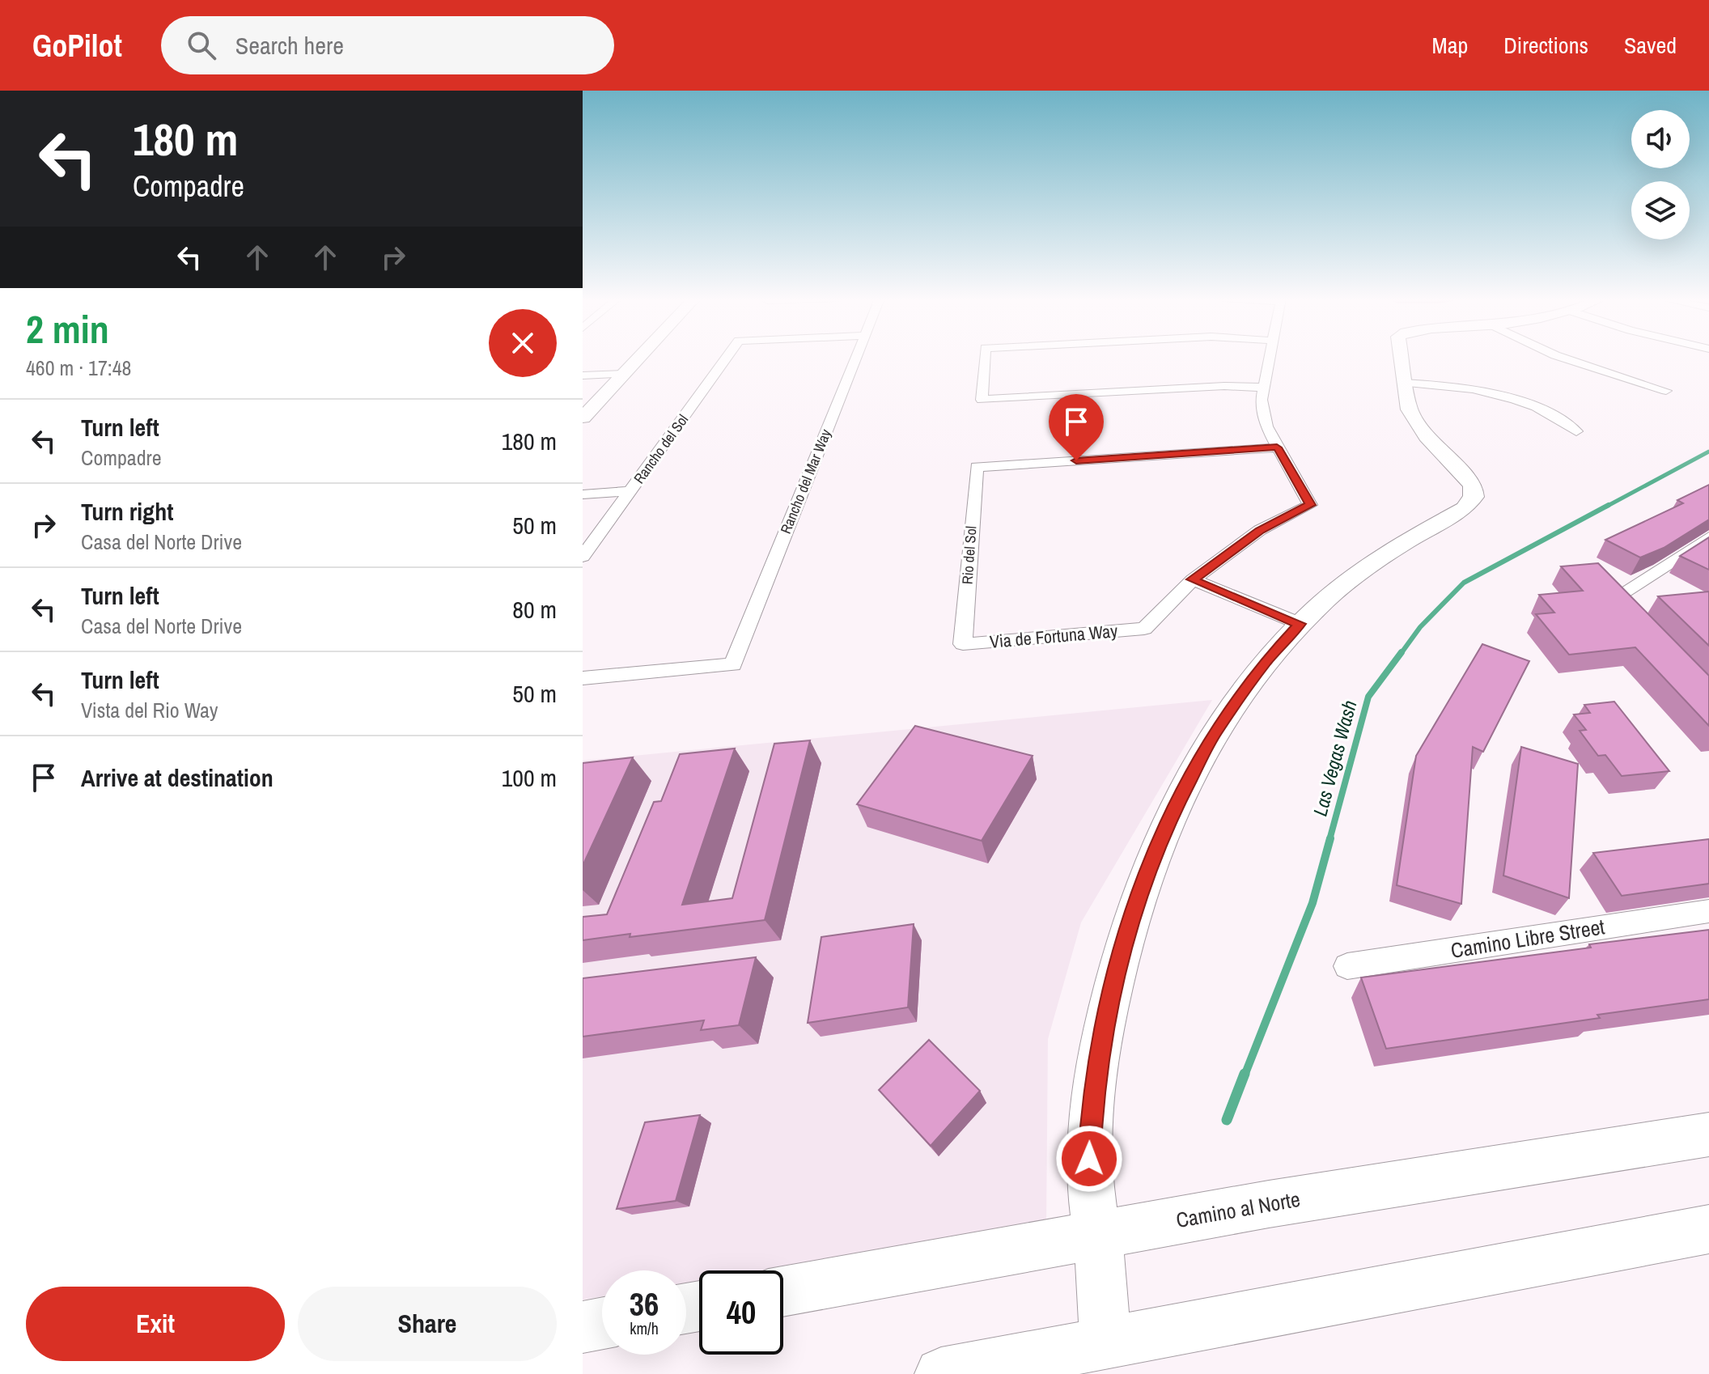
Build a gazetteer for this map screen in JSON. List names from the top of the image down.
{
  "streets": {
    "street": [
      "Rancho del Sol",
      "Rancho del Mar Way",
      "Rio del Sol",
      "Via de Fortuna Way",
      "Camino Libre Street",
      "Camino al Norte"
    ]
  },
  "crossings": [
    ["Rio del Sol", "Via de Fortuna Way"]
  ],
  "water": ["Las Vegas Wash"],
  "page": {
    "header": "GoPilot",
    "search": "Search here",
    "nav": ["Map", "Directions", "Saved"],
    "turn": ["180 m", "Compadre"],
    "heading": ["2 min", "460 m · 17:48"],
    "list": [
      {
        "name": "Turn left",
        "note": "Compadre",
        "value": "180 m"
      },
      {
        "name": "Turn right",
        "note": "Casa del Norte Drive",
        "value": "50 m"
      },
      {
        "name": "Turn left",
        "note": "Casa del Norte Drive",
        "value": "80 m"
      },
      {
        "name": "Turn left",
        "note": "Vista del Rio Way",
        "value": "50 m"
      },
      {
        "name": "Arrive at destination",
        "value": "100 m"
      }
    ],
    "speed": "36 km/h",
    "limit": "40",
    "buttons": ["Exit", "Share"]
  }
}
